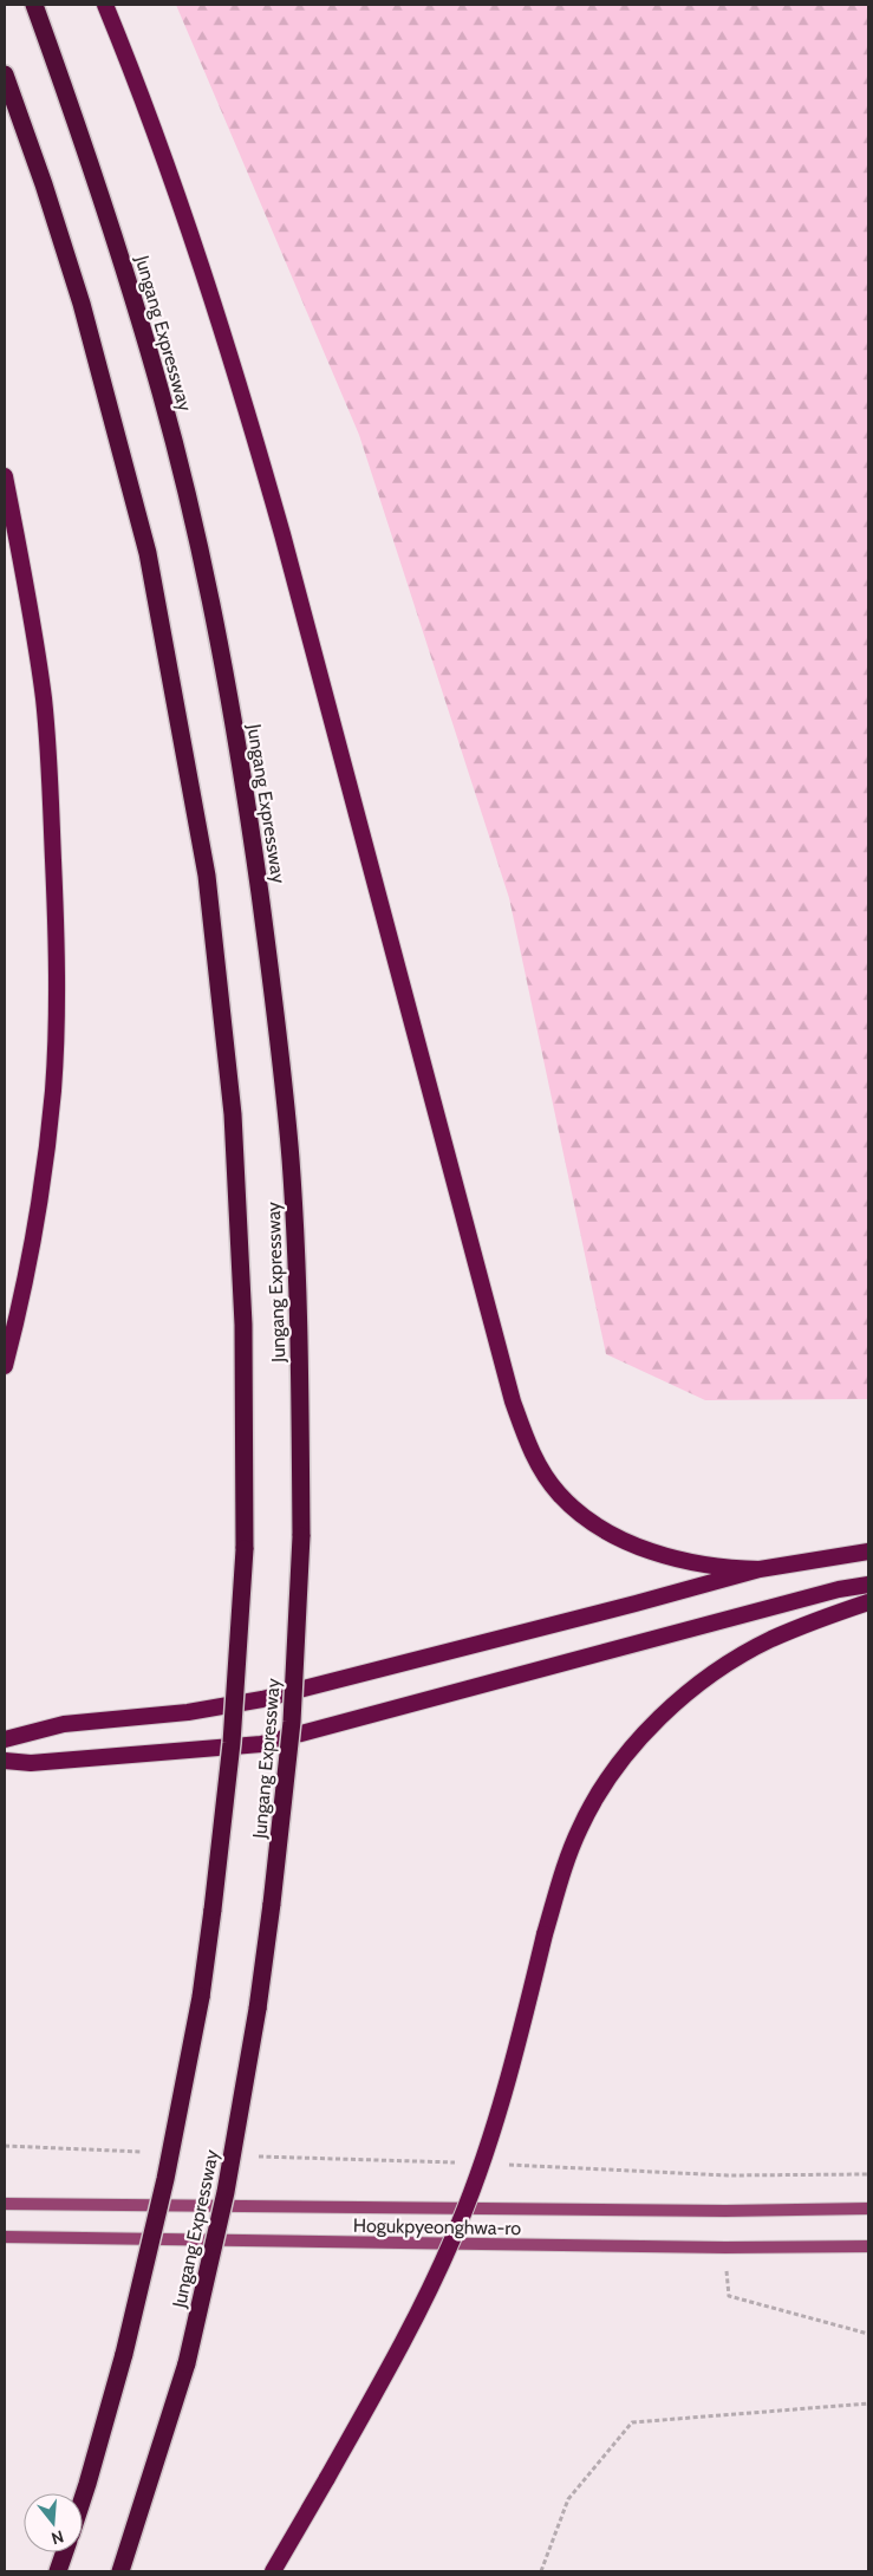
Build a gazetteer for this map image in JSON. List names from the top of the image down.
{
  "streets": {
    "highway": ["Jungang Expressway"],
    "main road": ["Hogukpyeonghwa-ro"]
  },
  "north": "bottom"
}
